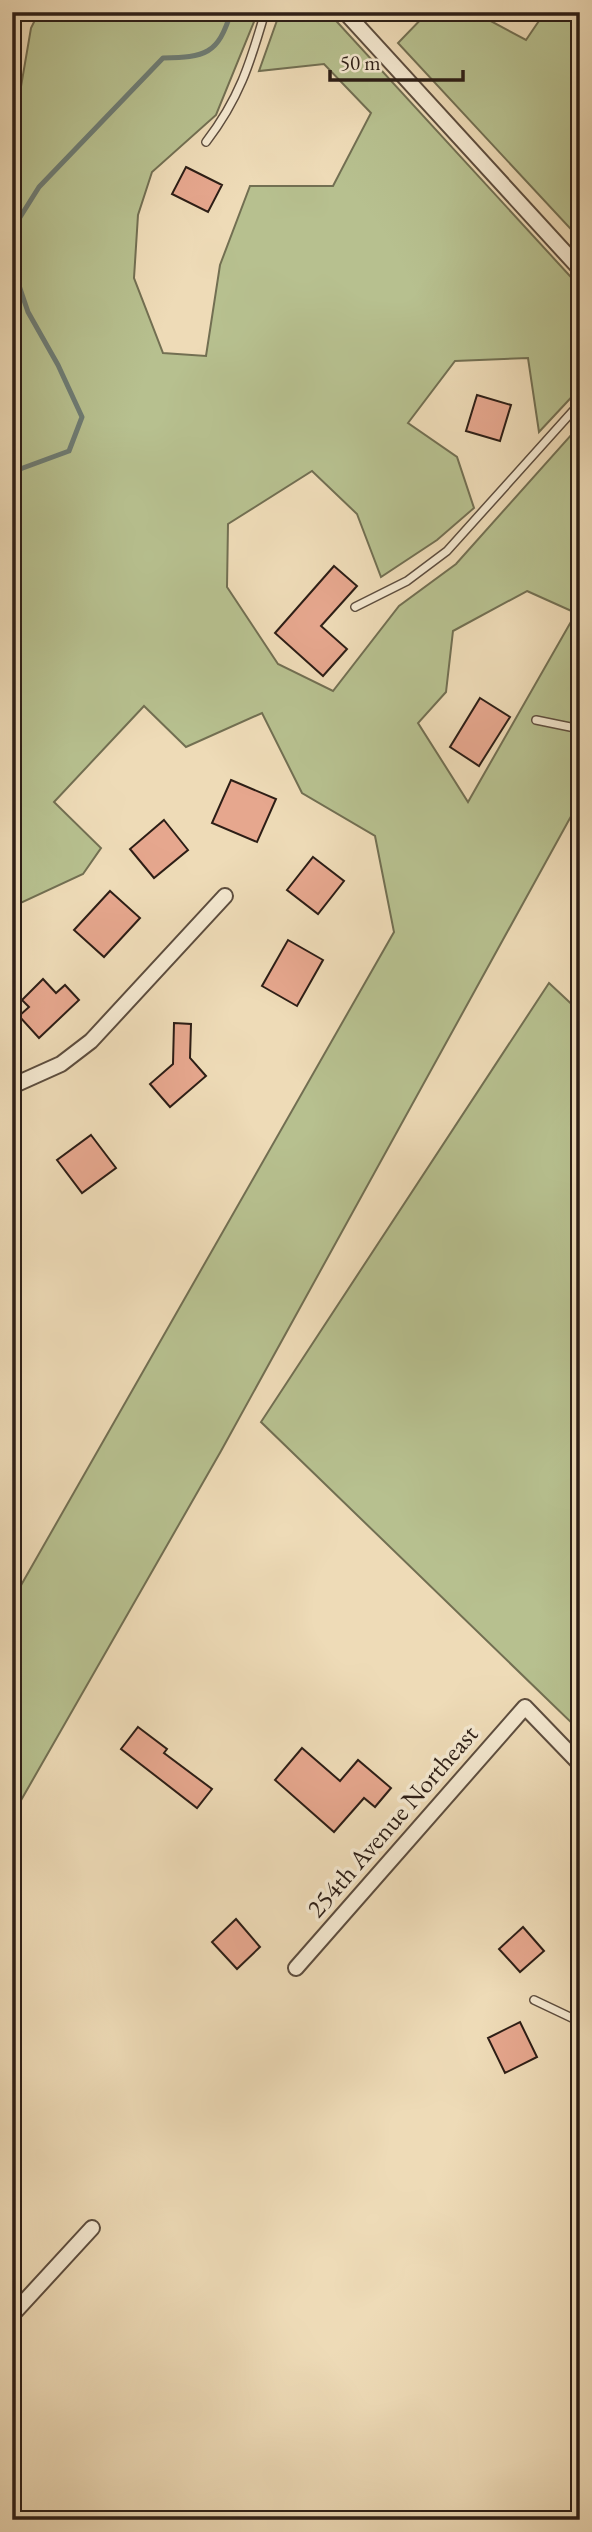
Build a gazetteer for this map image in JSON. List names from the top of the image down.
{
  "streets": {
    "street": ["254th Avenue Northeast"]
  },
  "scale_bar": "50 m"
}
